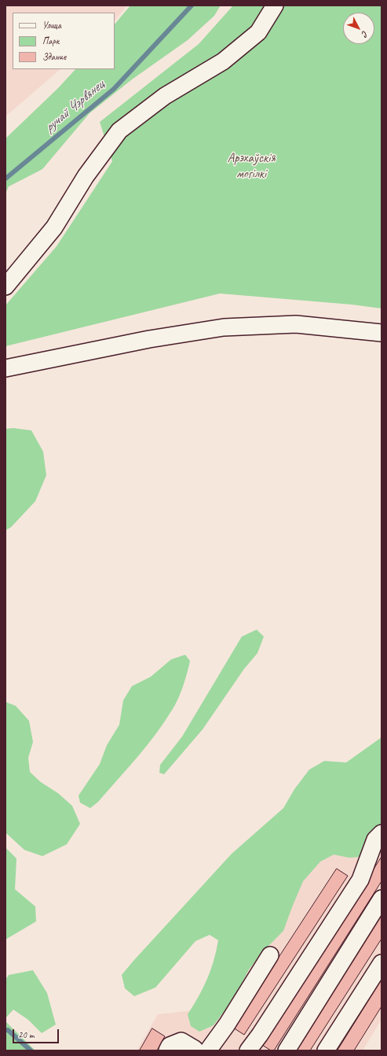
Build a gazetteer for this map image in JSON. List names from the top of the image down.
{
  "water": ["ручай Чэрвянец"],
  "parks": ["Арэхаўскія могілкі"],
  "legend": ["Улица", "Парк", "Здание"],
  "scale_bar": "20 m",
  "north": "bottom right"
}
